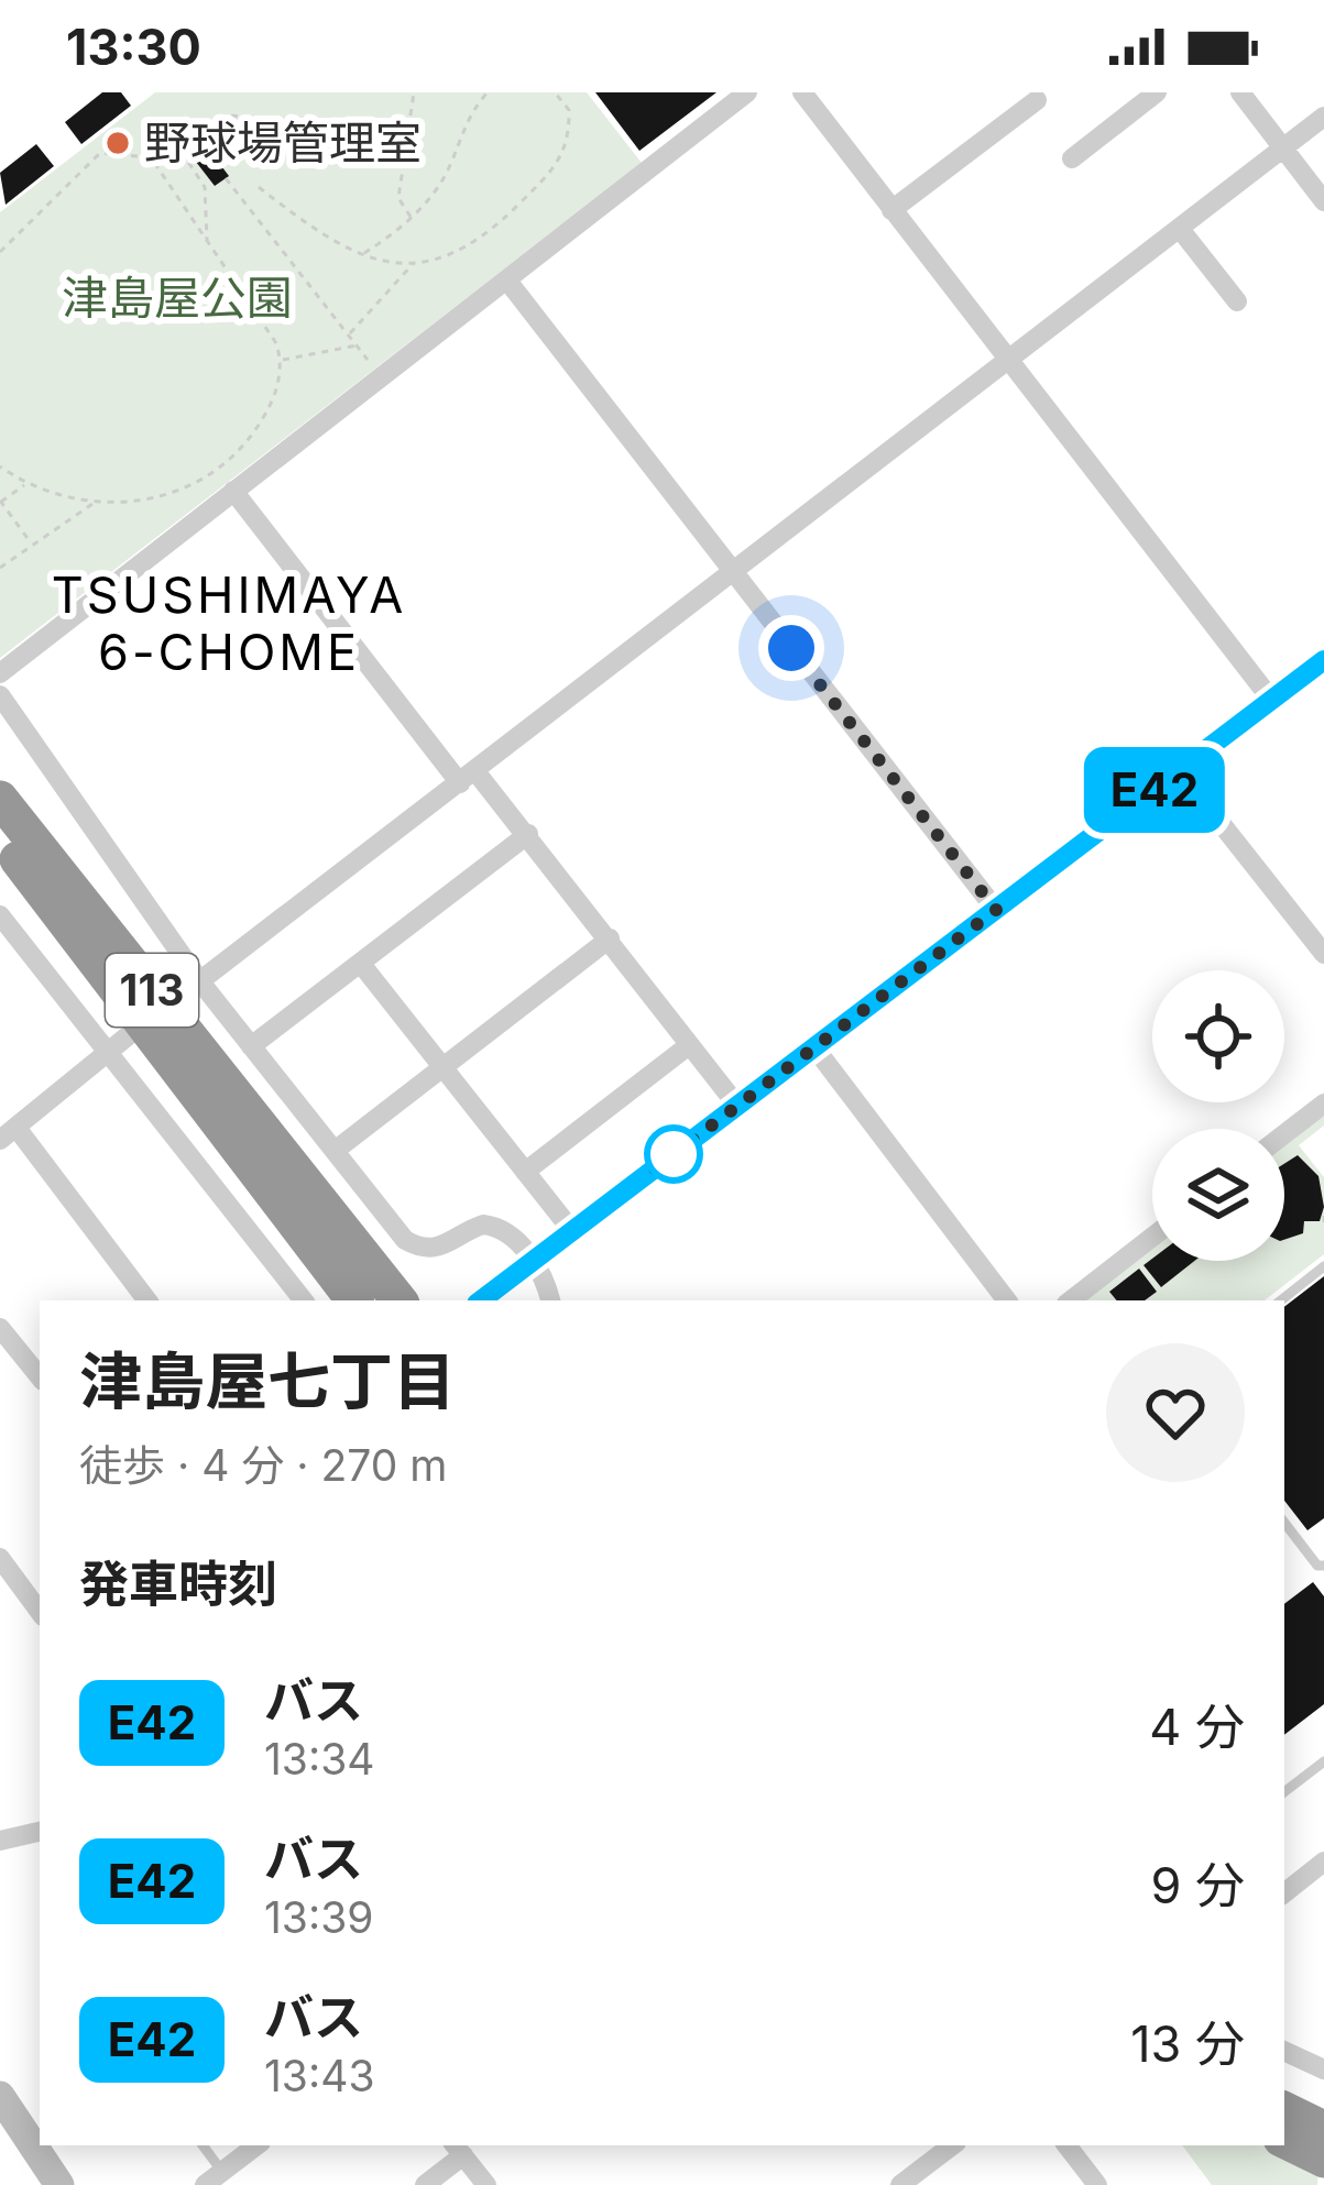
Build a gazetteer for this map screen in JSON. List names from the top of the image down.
{
  "streets": {
    "highway": ["113"]
  },
  "districts": ["TSUSHIMAYA 6-CHOME"],
  "parks": ["津島屋公園"],
  "places": ["野球場管理室"],
  "lines": ["bus line E42"],
  "page": {
    "status": "13:30",
    "on_map": "E42",
    "heading": [
      ["津島屋七丁目", "徒歩 · 4 分 · 270 m"],
      "発車時刻"
    ],
    "list": [
      {
        "mark": "E42",
        "name": "バス",
        "note": "13:34",
        "value": "4 分"
      },
      {
        "mark": "E42",
        "name": "バス",
        "note": "13:39",
        "value": "9 分"
      },
      {
        "mark": "E42",
        "name": "バス",
        "note": "13:43",
        "value": "13 分"
      }
    ]
  }
}
